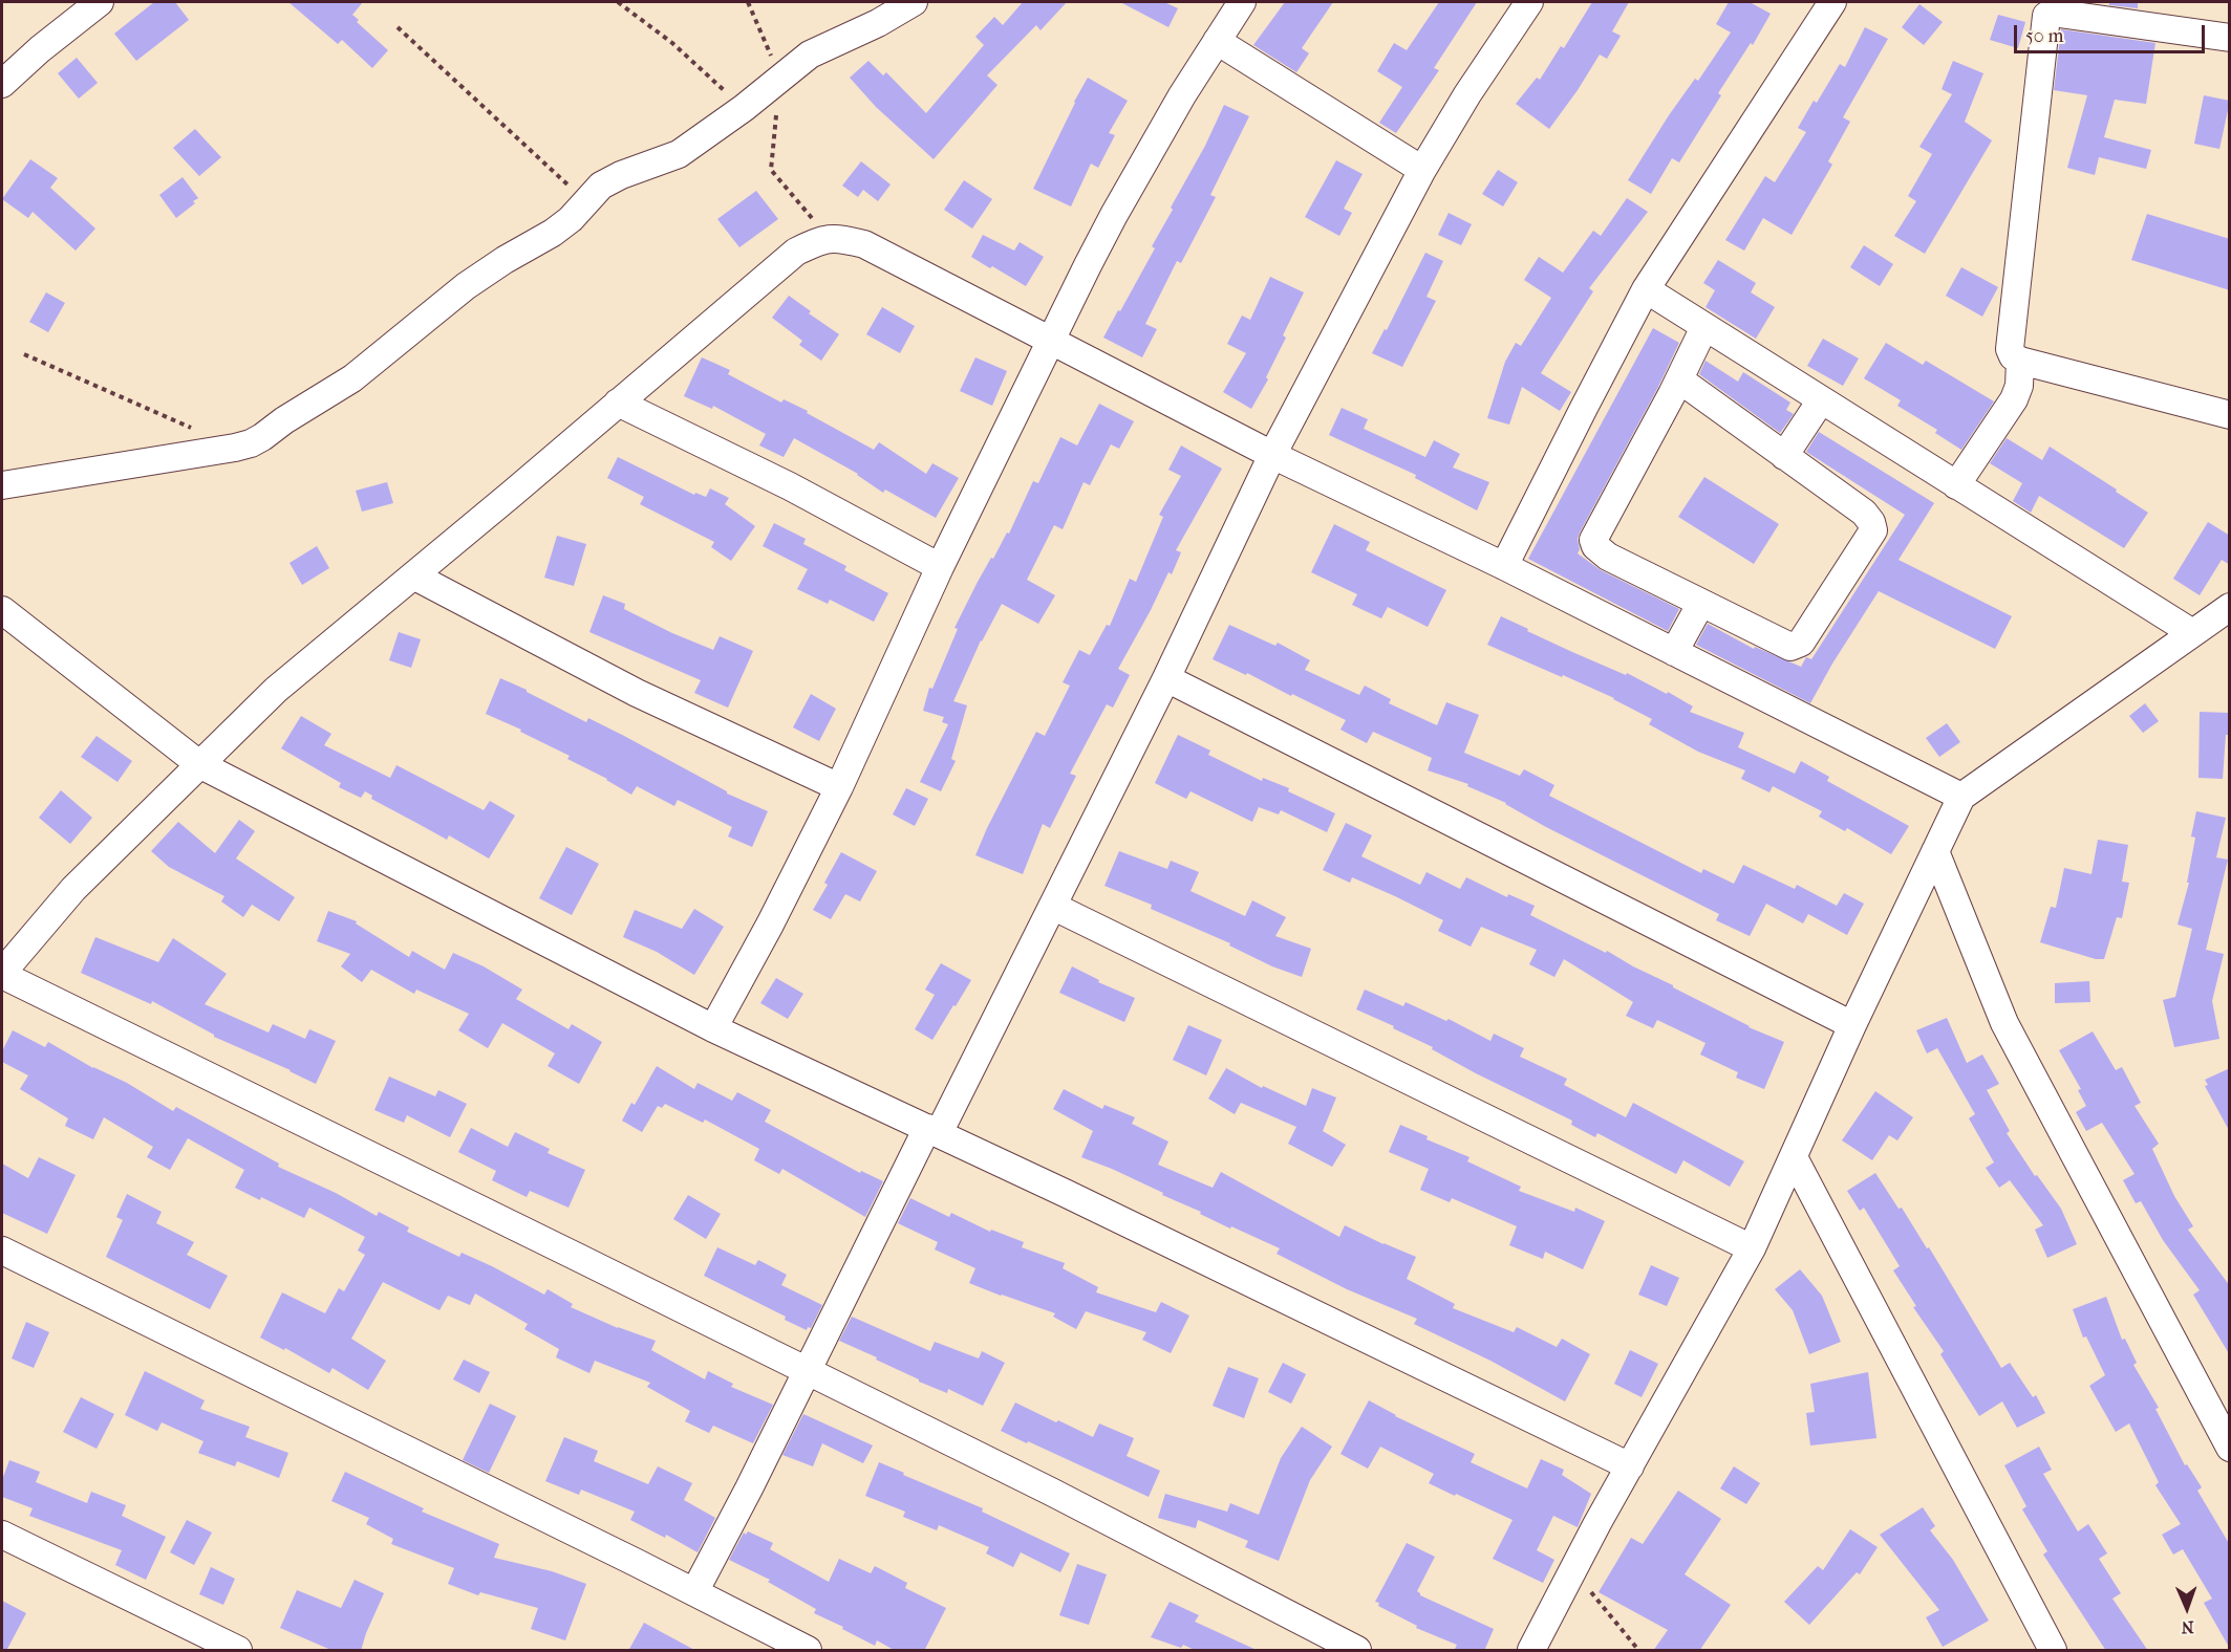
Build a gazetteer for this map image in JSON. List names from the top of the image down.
{
  "scale_bar": "50 m",
  "north": "bottom"
}
